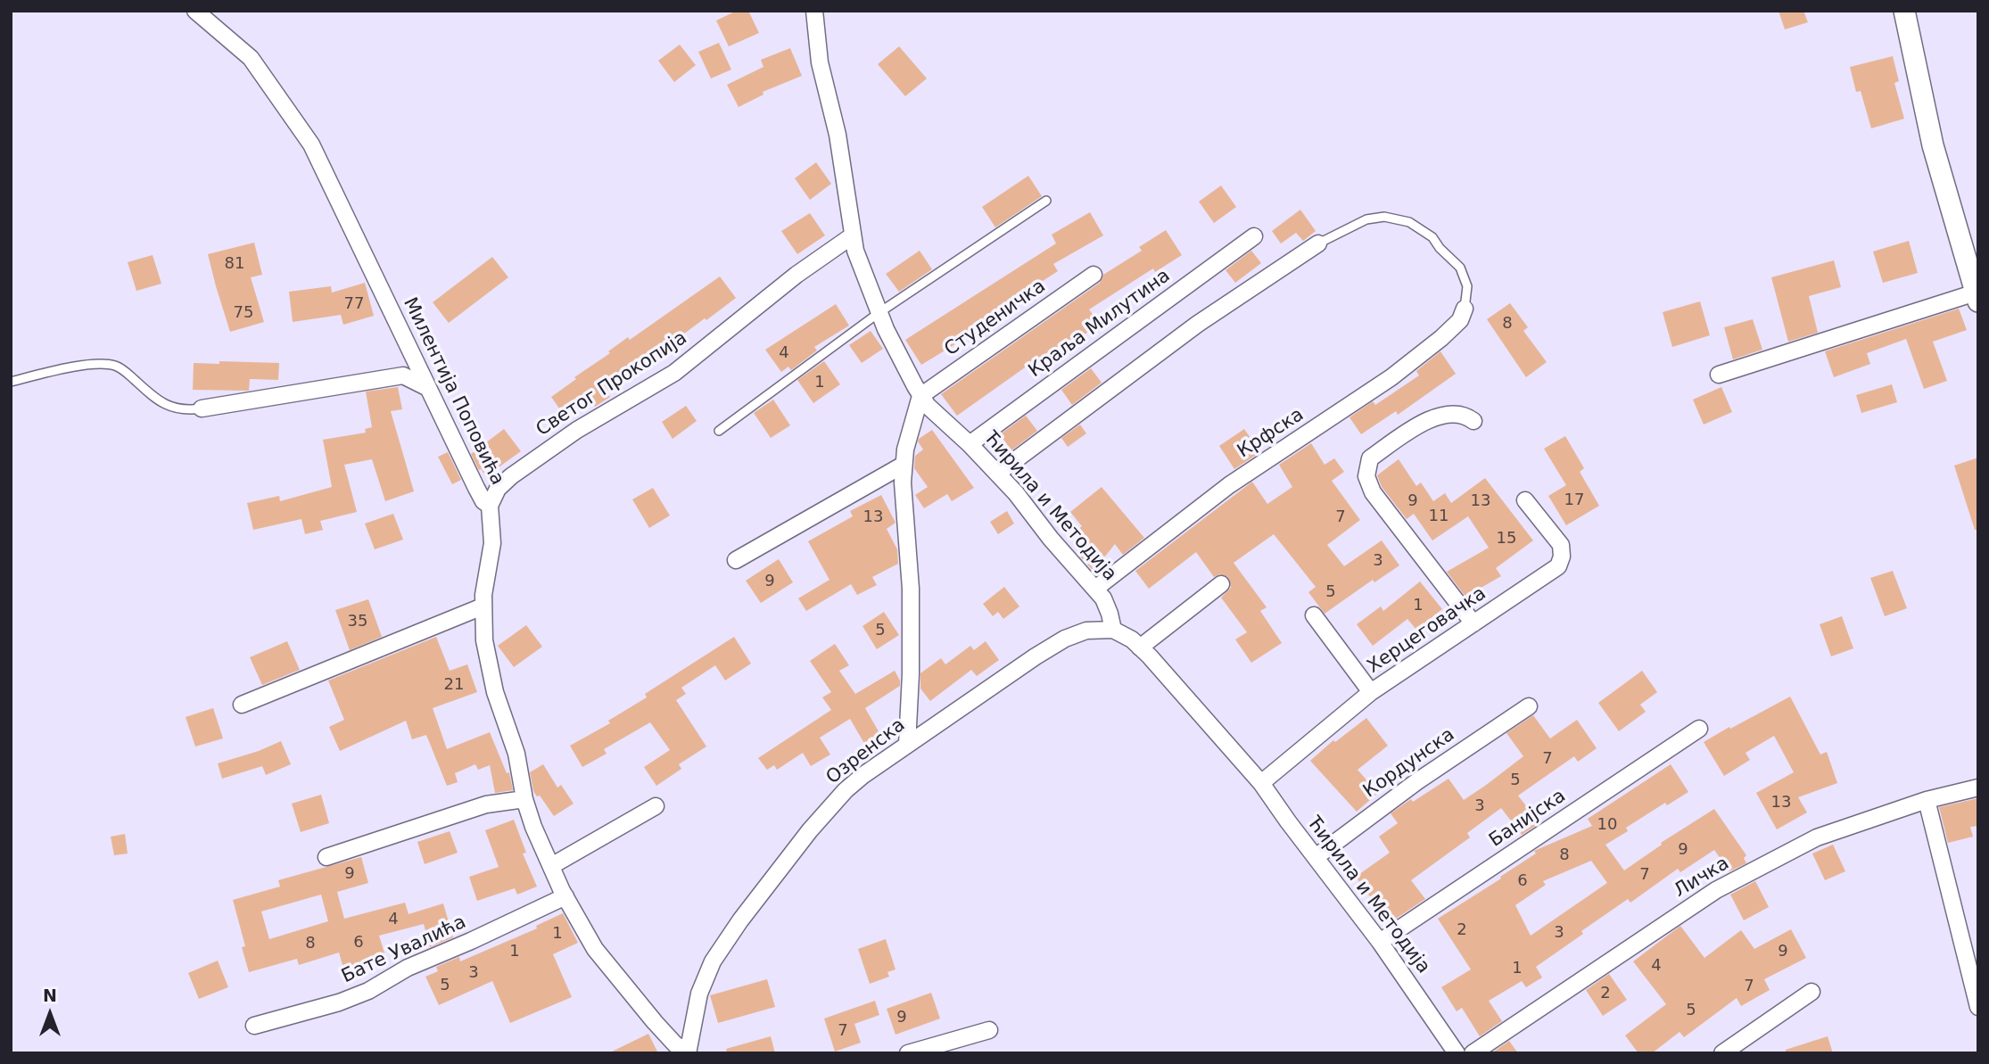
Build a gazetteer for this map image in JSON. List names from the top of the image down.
{
  "streets": {
    "street": [
      "Студеничка",
      "Краља Милутина",
      "Светог Прокопија",
      "Милентија Поповића",
      "Крфска",
      "Ћирила и Методија",
      "Херцеговачка",
      "Озренска",
      "Кордунска",
      "Банијска",
      "Личка",
      "Бате Увалића"
    ]
  },
  "crossings": [
    ["Студеничка", "Ћирила и Методија"],
    ["Краља Милутина", "Ћирила и Методија"],
    ["Светог Прокопија", "Милентија Поповића"],
    ["Светог Прокопија", "Ћирила и Методија"],
    ["Милентија Поповића", "Озренска"],
    ["Милентија Поповића", "Бате Увалића"],
    ["Крфска", "Ћирила и Методија"],
    ["Ћирила и Методија", "Херцеговачка"],
    ["Ћирила и Методија", "Озренска"],
    ["Ћирила и Методија", "Кордунска"],
    ["Ћирила и Методија", "Банијска"]
  ],
  "house_numbers": [
    "81",
    "77",
    "75",
    "8",
    "4",
    "1",
    "17",
    "9",
    "13",
    "11",
    "13",
    "7",
    "15",
    "3",
    "9",
    "5",
    "1",
    "35",
    "5",
    "21",
    "7",
    "5",
    "13",
    "3",
    "10",
    "9",
    "8",
    "9",
    "7",
    "6",
    "4",
    "2",
    "3",
    "1",
    "6",
    "8",
    "1",
    "9",
    "4",
    "1",
    "3",
    "5",
    "7",
    "2",
    "5",
    "9",
    "7"
  ],
  "north": "top"
}
